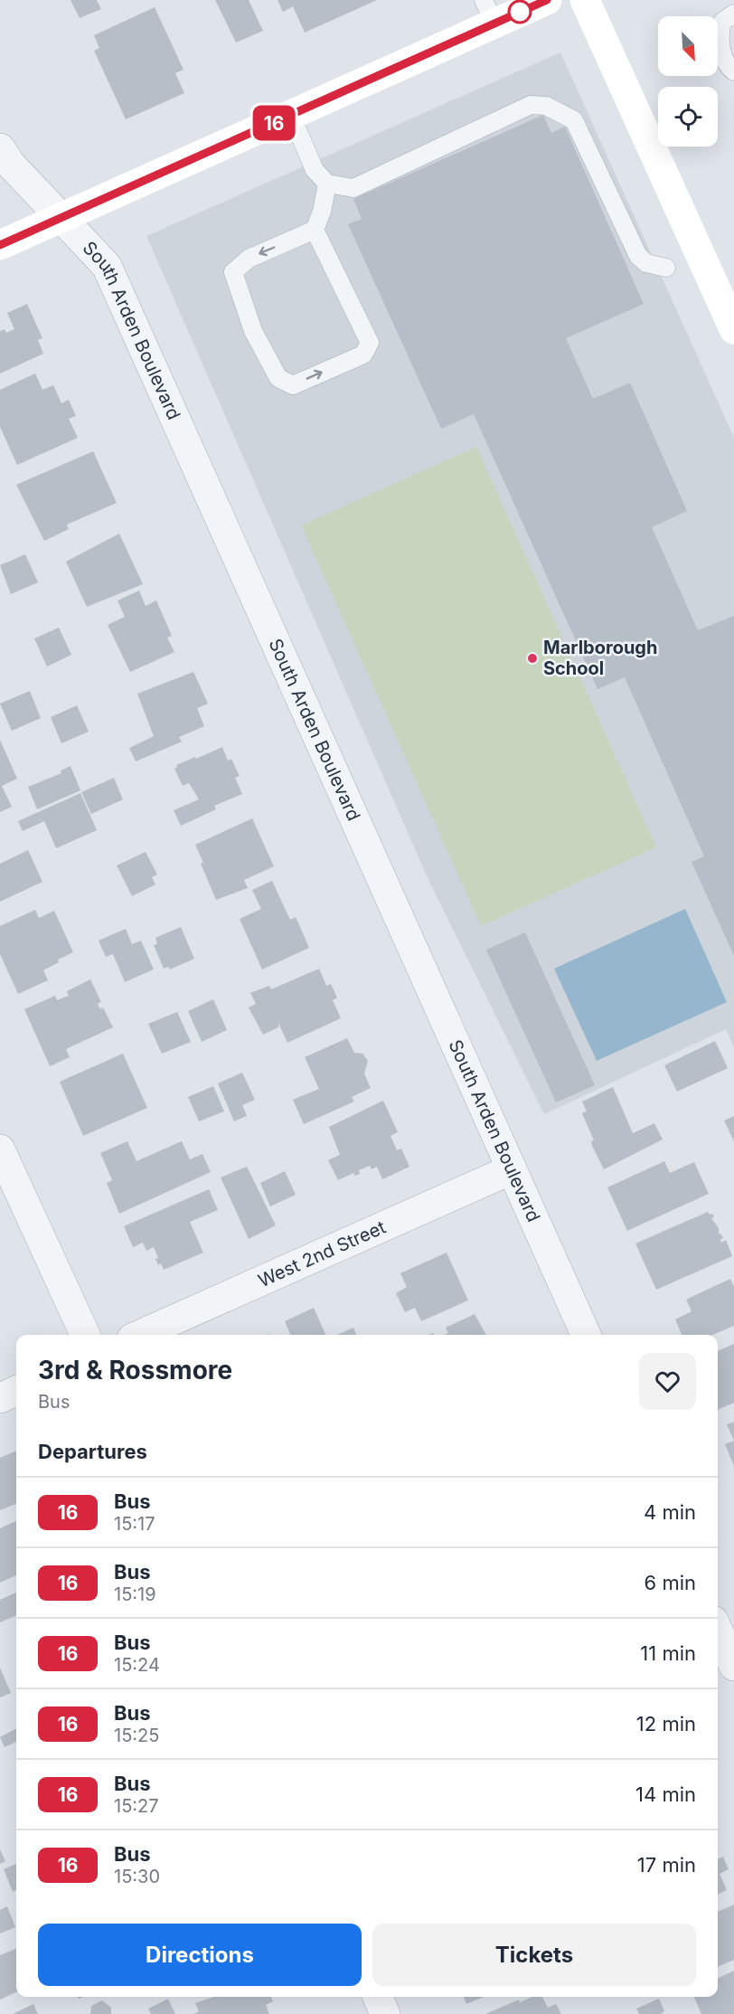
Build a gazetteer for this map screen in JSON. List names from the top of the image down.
{
  "streets": {
    "street": ["South Arden Boulevard", "West 2nd Street"]
  },
  "crossings": [
    ["South Arden Boulevard", "West 2nd Street"]
  ],
  "places": ["Marlborough School"],
  "lines": ["bus line 16"],
  "north": "bottom right",
  "page": {
    "on_map": "16",
    "heading": [
      ["3rd & Rossmore", "Bus"],
      "Departures"
    ],
    "list": [
      {
        "mark": "16",
        "name": "Bus",
        "note": "15:17",
        "value": "4 min"
      },
      {
        "mark": "16",
        "name": "Bus",
        "note": "15:19",
        "value": "6 min"
      },
      {
        "mark": "16",
        "name": "Bus",
        "note": "15:24",
        "value": "11 min"
      },
      {
        "mark": "16",
        "name": "Bus",
        "note": "15:25",
        "value": "12 min"
      },
      {
        "mark": "16",
        "name": "Bus",
        "note": "15:27",
        "value": "14 min"
      },
      {
        "mark": "16",
        "name": "Bus",
        "note": "15:30",
        "value": "17 min"
      }
    ],
    "buttons": ["Directions", "Tickets"]
  }
}
